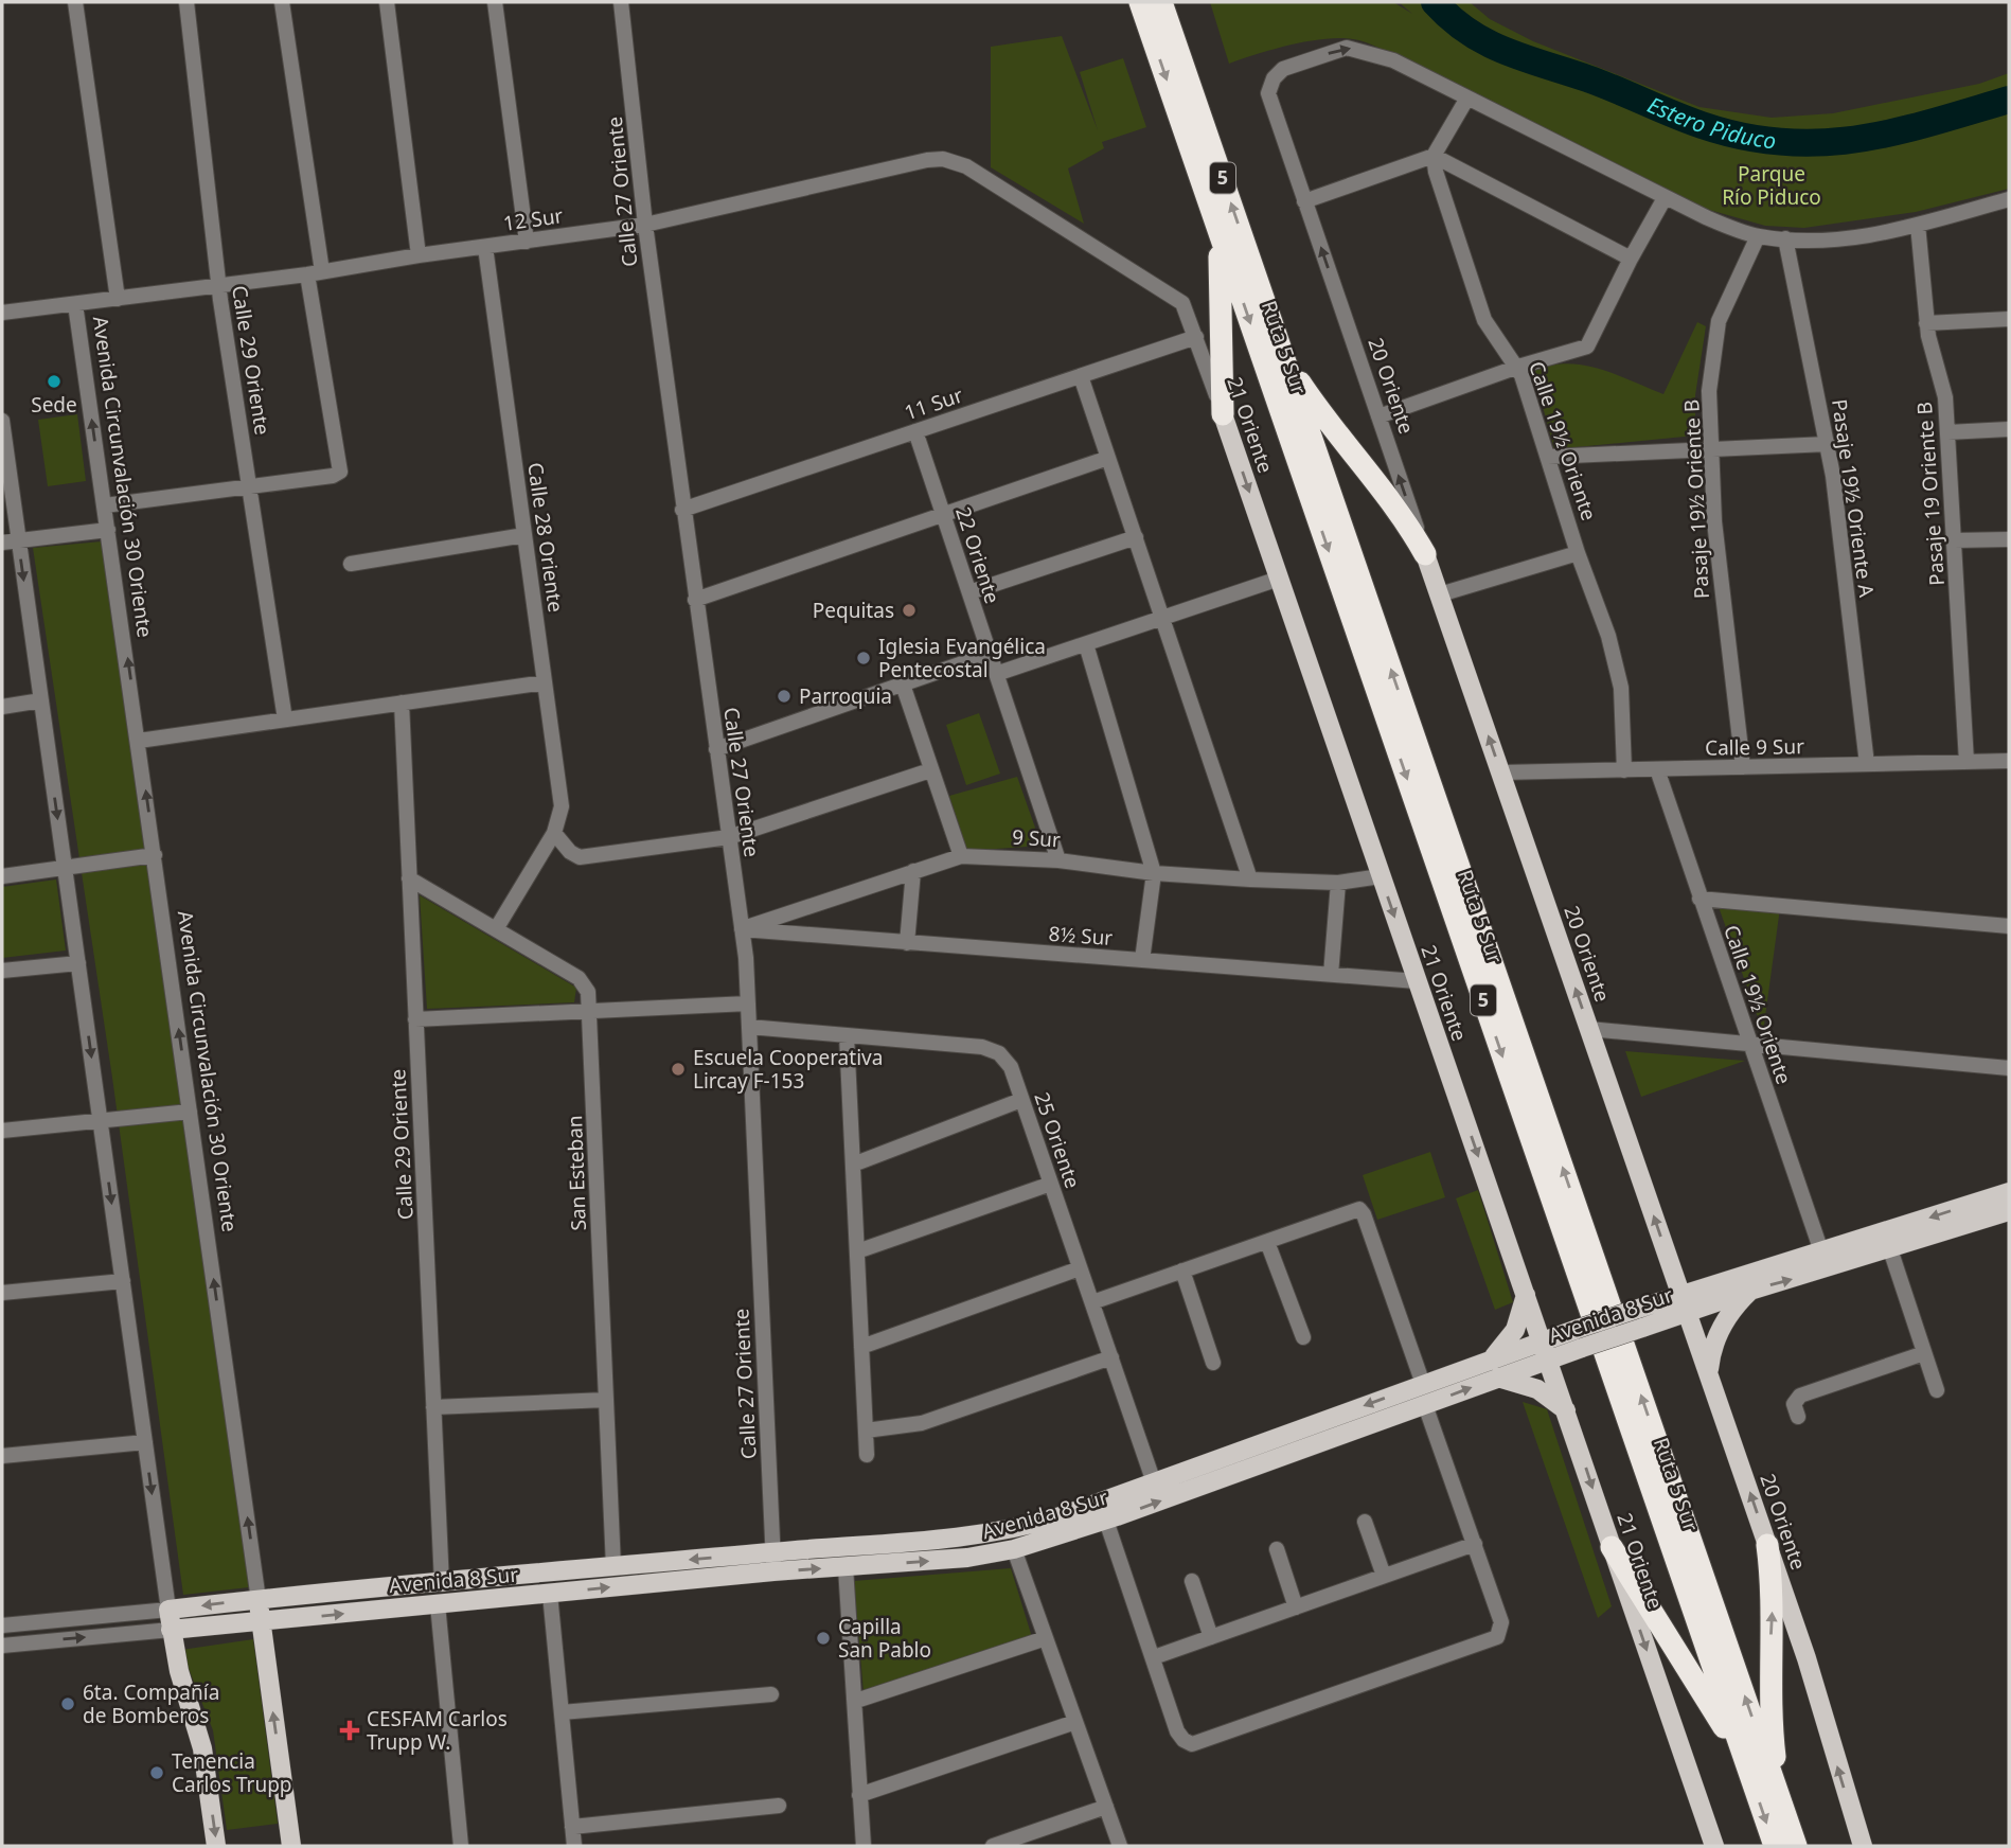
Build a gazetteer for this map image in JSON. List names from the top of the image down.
{
  "streets": {
    "highway": ["5", "Ruta 5 Sur"],
    "main road": [
      "20 Oriente",
      "21 Oriente",
      "Avenida Circunvalación 30 Oriente",
      "Avenida 8 Sur"
    ],
    "street": [
      "Calle 27 Oriente",
      "12 Sur",
      "Calle 29 Oriente",
      "11 Sur",
      "Calle 19½ Oriente",
      "Pasaje 19 Oriente B",
      "Pasaje 19½ Oriente A",
      "Pasaje 19½ Oriente B",
      "Calle 28 Oriente",
      "22 Oriente",
      "Calle 9 Sur",
      "9 Sur",
      "8½ Sur",
      "25 Oriente",
      "San Esteban"
    ]
  },
  "crossings": [
    ["Calle 27 Oriente", "12 Sur"],
    ["Calle 27 Oriente", "11 Sur"],
    ["Calle 27 Oriente", "9 Sur"],
    ["Calle 27 Oriente", "8½ Sur"],
    ["Calle 27 Oriente", "25 Oriente"],
    ["Calle 27 Oriente", "Avenida 8 Sur"],
    ["12 Sur", "Calle 29 Oriente"],
    ["12 Sur", "21 Oriente"],
    ["12 Sur", "Avenida Circunvalación 30 Oriente"],
    ["12 Sur", "Calle 28 Oriente"],
    ["Calle 29 Oriente", "San Esteban"],
    ["Calle 29 Oriente", "Avenida 8 Sur"],
    ["20 Oriente", "Calle 9 Sur"],
    ["20 Oriente", "Avenida 8 Sur"],
    ["11 Sur", "21 Oriente"],
    ["11 Sur", "22 Oriente"],
    ["21 Oriente", "9 Sur"],
    ["21 Oriente", "8½ Sur"],
    ["21 Oriente", "Avenida 8 Sur"],
    ["Calle 19½ Oriente", "Calle 9 Sur"],
    ["Calle 19½ Oriente", "Avenida 8 Sur"],
    ["Avenida Circunvalación 30 Oriente", "Avenida 8 Sur"],
    ["Pasaje 19 Oriente B", "Calle 9 Sur"],
    ["Pasaje 19½ Oriente A", "Calle 9 Sur"],
    ["Pasaje 19½ Oriente B", "Calle 9 Sur"],
    ["22 Oriente", "9 Sur"],
    ["9 Sur", "8½ Sur"],
    ["25 Oriente", "Avenida 8 Sur"],
    ["San Esteban", "Avenida 8 Sur"]
  ],
  "one_way": ["20 Oriente"],
  "water": ["Estero Piduco"],
  "parks": ["Parque Río Piduco"],
  "places": {
    "other": [
      "Sede",
      "Pequitas",
      "Iglesia Evangélica Pentecostal",
      "Parroquia",
      "Escuela Cooperativa Lircay F-153",
      "Capilla San Pablo",
      "6ta. Compañía de Bomberos",
      "Tenencia Carlos Trupp"
    ],
    "health": ["CESFAM Carlos Trupp W."]
  }
}
